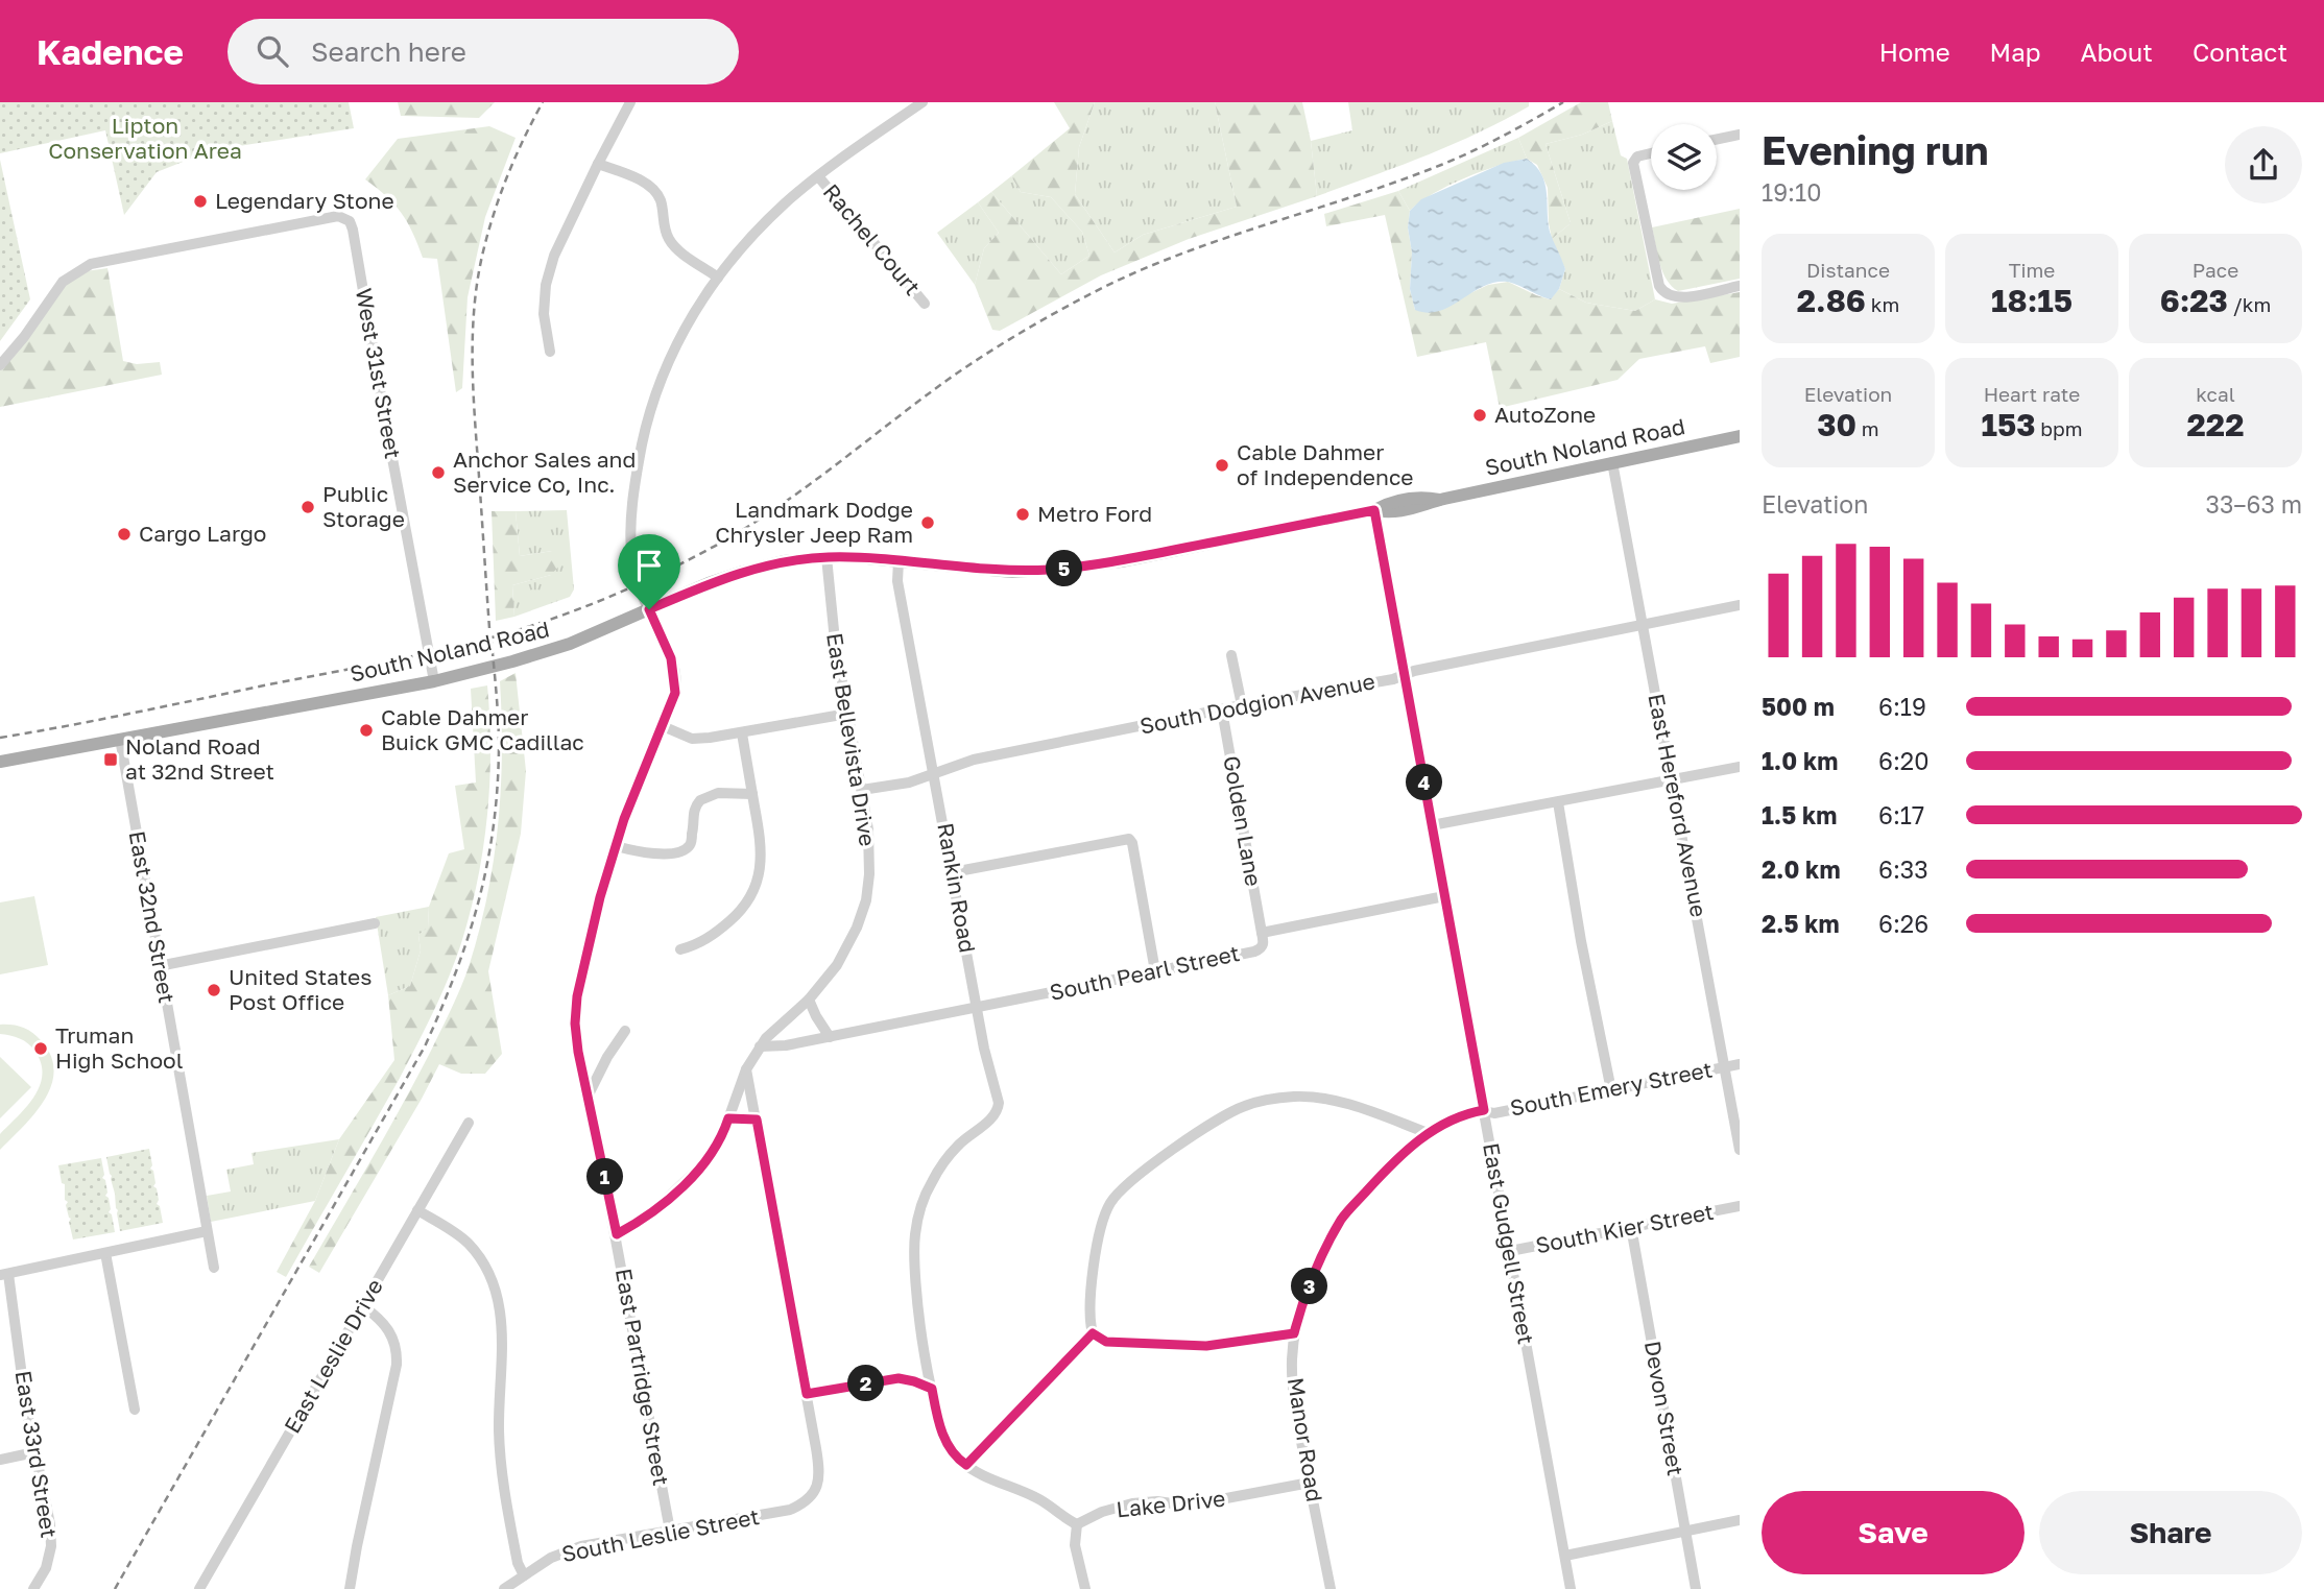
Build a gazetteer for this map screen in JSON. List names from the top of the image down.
{
  "streets": {
    "main road": ["South Noland Road"],
    "street": [
      "Rachel Court",
      "West 31st Street",
      "South Dodgion Avenue",
      "East Bellevista Drive",
      "East Hereford Avenue",
      "Golden Lane",
      "Rankin Road",
      "East 32nd Street",
      "South Pearl Street",
      "South Emery Street",
      "South Kier Street",
      "East Gudgell Street",
      "East Leslie Drive",
      "East Partridge Street",
      "Devon Street",
      "Manor Road",
      "East 33rd Street",
      "Lake Drive",
      "South Leslie Street"
    ]
  },
  "crossings": [
    ["Rachel Court", "East Partridge Street"],
    ["West 31st Street", "South Noland Road"],
    ["South Noland Road", "East Bellevista Drive"],
    ["South Noland Road", "East Hereford Avenue"],
    ["South Noland Road", "Rankin Road"],
    ["South Noland Road", "East 32nd Street"],
    ["South Noland Road", "East Gudgell Street"],
    ["South Noland Road", "East Partridge Street"],
    ["South Dodgion Avenue", "East Bellevista Drive"],
    ["South Dodgion Avenue", "East Hereford Avenue"],
    ["South Dodgion Avenue", "Golden Lane"],
    ["South Dodgion Avenue", "Rankin Road"],
    ["South Dodgion Avenue", "East Gudgell Street"],
    ["East Bellevista Drive", "South Pearl Street"],
    ["East Hereford Avenue", "South Emery Street"],
    ["Golden Lane", "South Pearl Street"],
    ["Rankin Road", "South Pearl Street"],
    ["South Pearl Street", "East Gudgell Street"],
    ["South Emery Street", "East Gudgell Street"],
    ["South Emery Street", "Manor Road"],
    ["South Kier Street", "East Gudgell Street"],
    ["South Kier Street", "Devon Street"],
    ["East Gudgell Street", "Manor Road"],
    ["East Partridge Street", "South Leslie Street"],
    ["Manor Road", "Lake Drive"]
  ],
  "parks": ["Lipton Conservation Area"],
  "places": {
    "other": [
      "Legendary Stone",
      "AutoZone",
      "Cable Dahmer of Independence",
      "Anchor Sales and Service Co, Inc.",
      "Public Storage",
      "Metro Ford",
      "Landmark Dodge Chrysler Jeep Ram",
      "Cargo Largo",
      "Cable Dahmer Buick GMC Cadillac",
      "United States Post Office",
      "Truman High School"
    ],
    "transit": ["Noland Road at 32nd Street"]
  },
  "page": {
    "header": "Kadence",
    "search": "Search here",
    "nav": [
      "Home",
      "Map",
      "About",
      "Contact"
    ],
    "heading": ["Evening run", "19:10"],
    "stats": [
      ["Distance", "2.86 km"],
      ["Time", "18:15"],
      ["Pace", "6:23 /km"],
      ["Elevation", "30 m"],
      ["Heart rate", "153 bpm"],
      ["kcal", "222"]
    ],
    "chart": ["Elevation", "33–63 m"],
    "pins": [
      "5",
      "4",
      "1",
      "3",
      "2"
    ],
    "list": [
      {
        "name": "500 m",
        "note": "6:19"
      },
      {
        "name": "1.0 km",
        "note": "6:20"
      },
      {
        "name": "1.5 km",
        "note": "6:17"
      },
      {
        "name": "2.0 km",
        "note": "6:33"
      },
      {
        "name": "2.5 km",
        "note": "6:26"
      }
    ],
    "buttons": ["Save", "Share"]
  }
}
